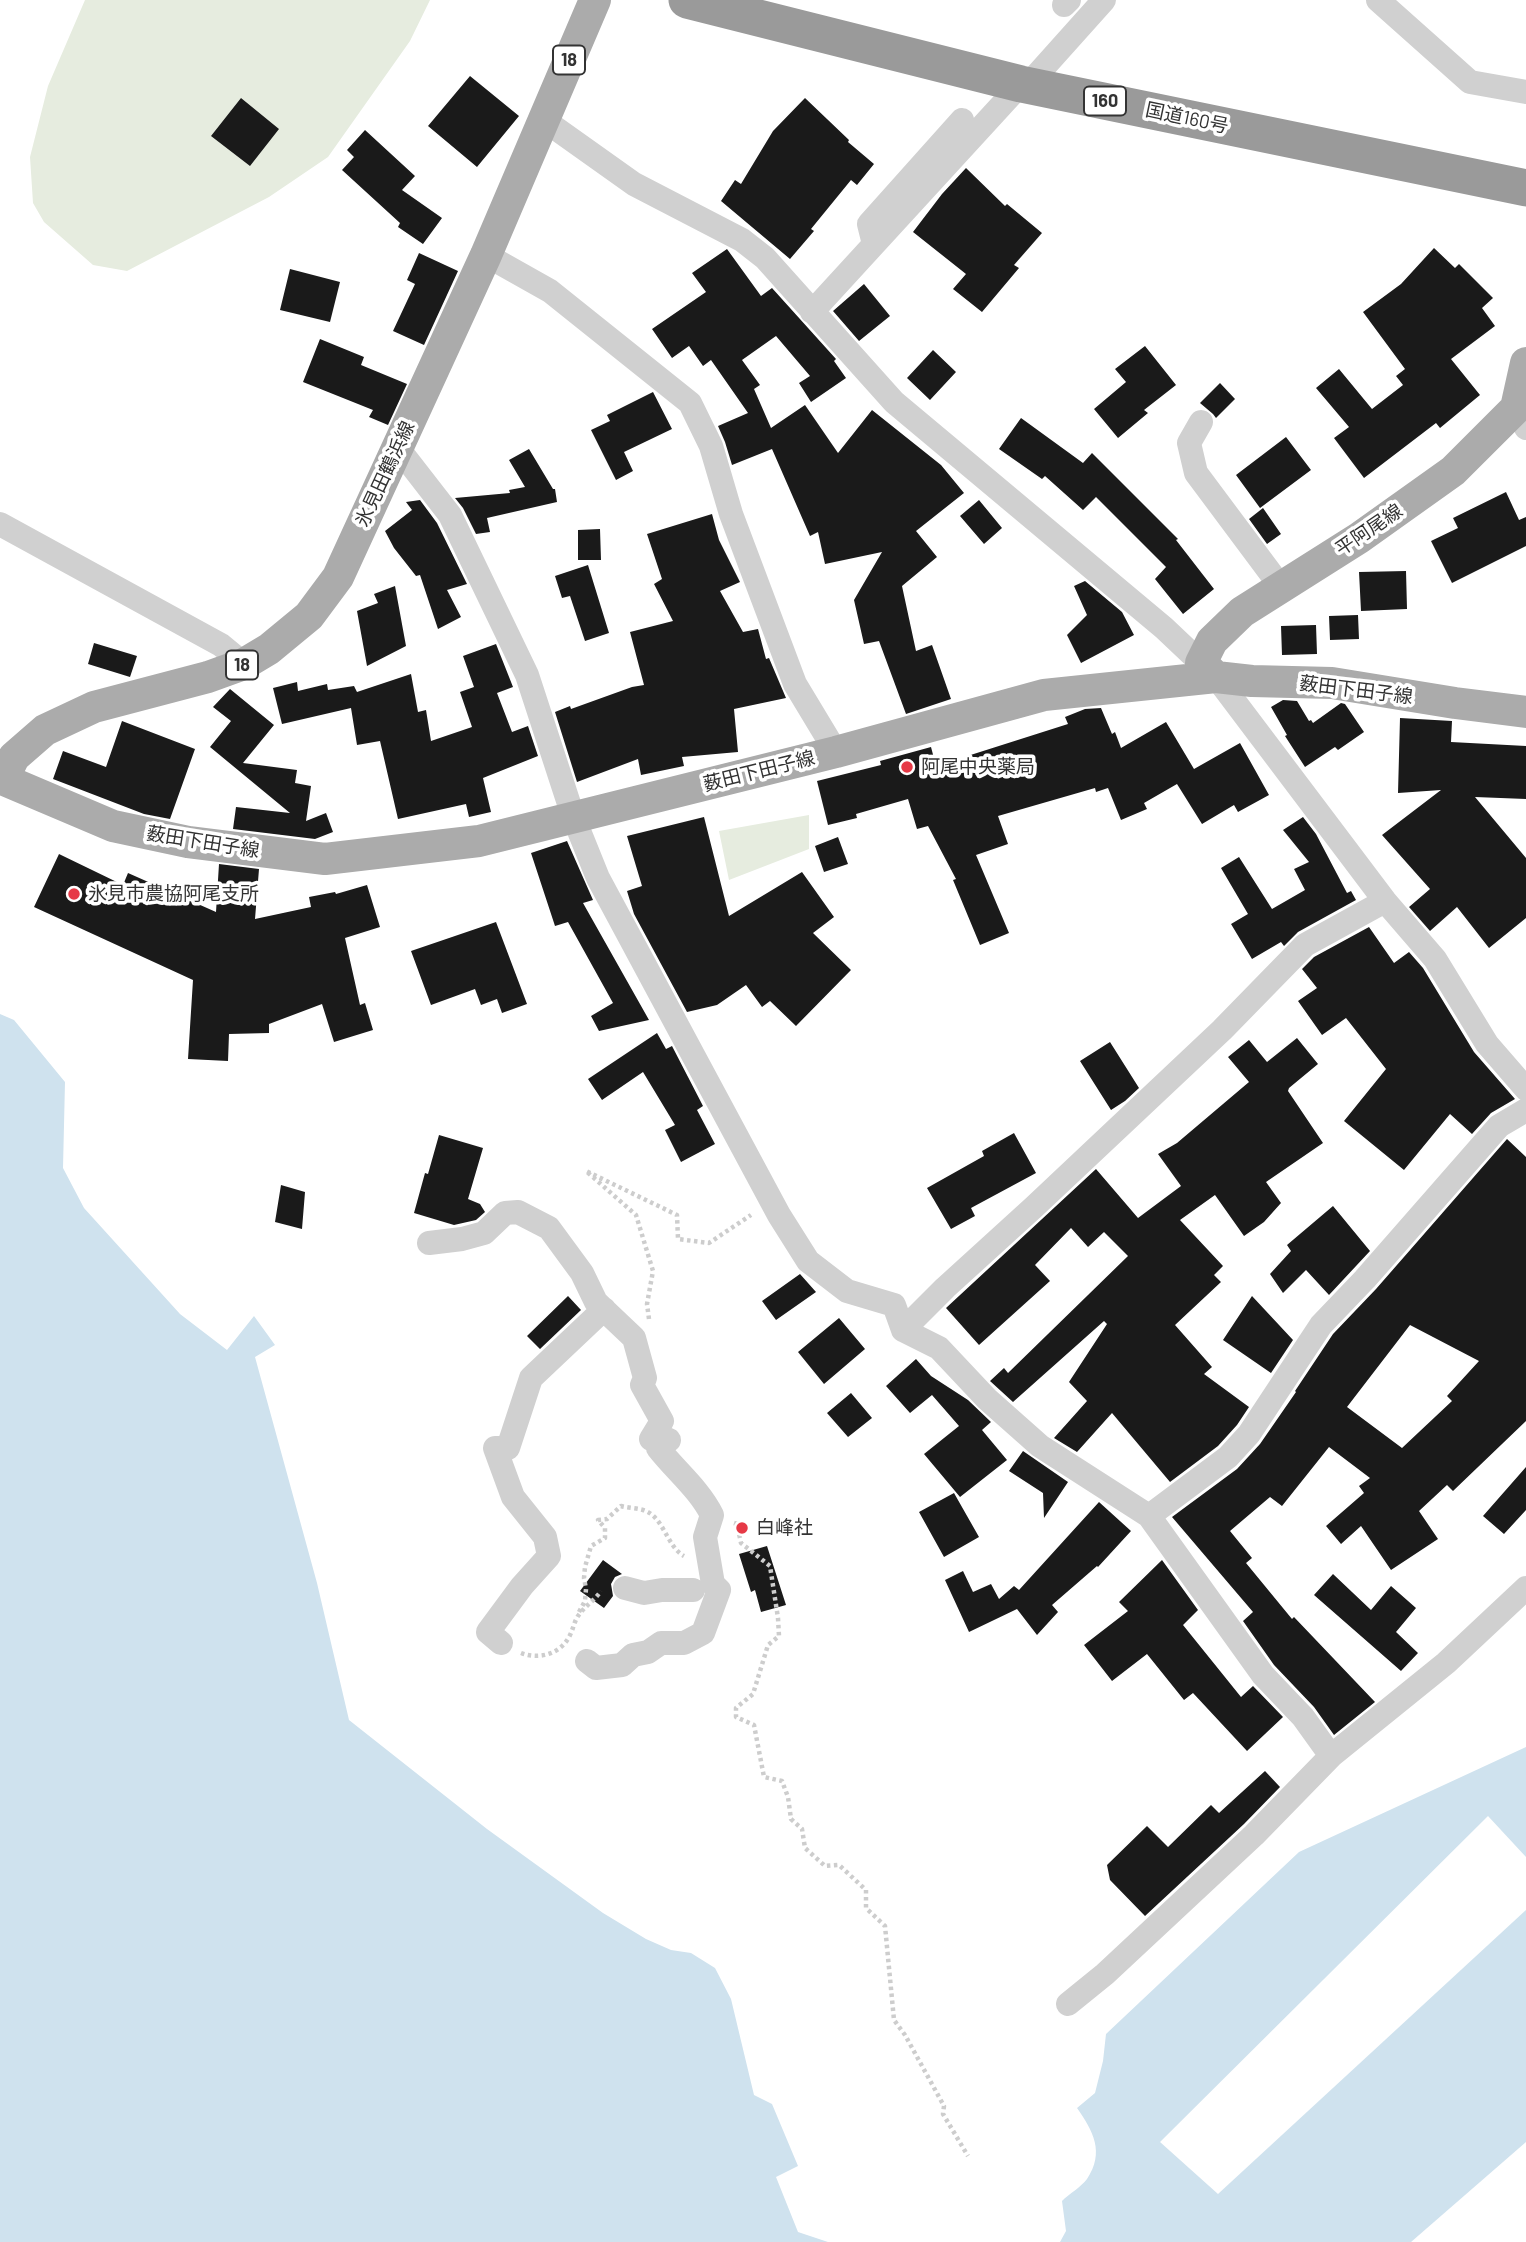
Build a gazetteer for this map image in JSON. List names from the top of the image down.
{
  "streets": {
    "highway": ["160", "国道160号"],
    "main road": [
      "18",
      "氷見田鶴浜線",
      "平阿尾線",
      "薮田下田子線"
    ]
  },
  "crossings": [
    ["氷見田鶴浜線", "薮田下田子線"],
    ["平阿尾線", "薮田下田子線"]
  ],
  "places": ["阿尾中央薬局", "氷見市農協阿尾支所", "白峰社"]
}
